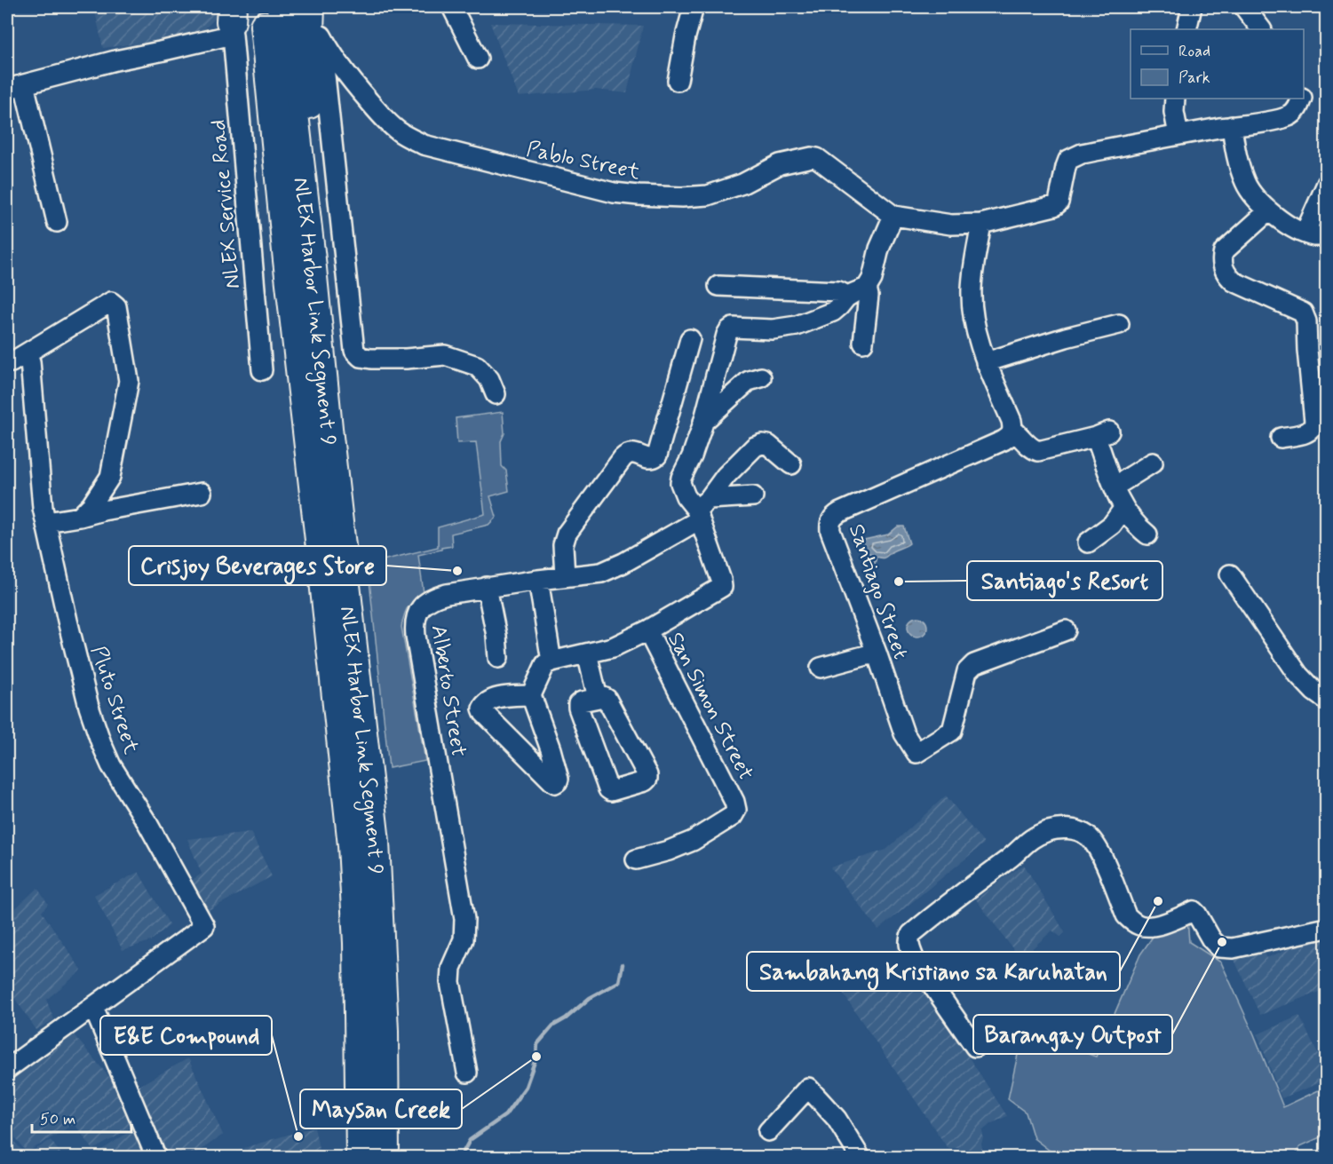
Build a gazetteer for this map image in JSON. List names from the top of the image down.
{
  "streets": {
    "highway": ["NLEX Harbor Link Segment 9"],
    "street": [
      "Pablo Street",
      "NLEX Service Road",
      "Santiago Street",
      "Alberto Street",
      "Pluto Street",
      "San Simon Street"
    ]
  },
  "crossings": [
    ["Alberto Street", "San Simon Street"]
  ],
  "places": [
    "Crisjoy Beverages Store",
    "Santiago's Resort",
    "Sambahang Kristiano sa Karuhatan",
    "Barangay Outpost",
    "Maysan Creek",
    "E&E Compound"
  ],
  "legend": ["Road", "Park"],
  "scale_bar": "50 m"
}
